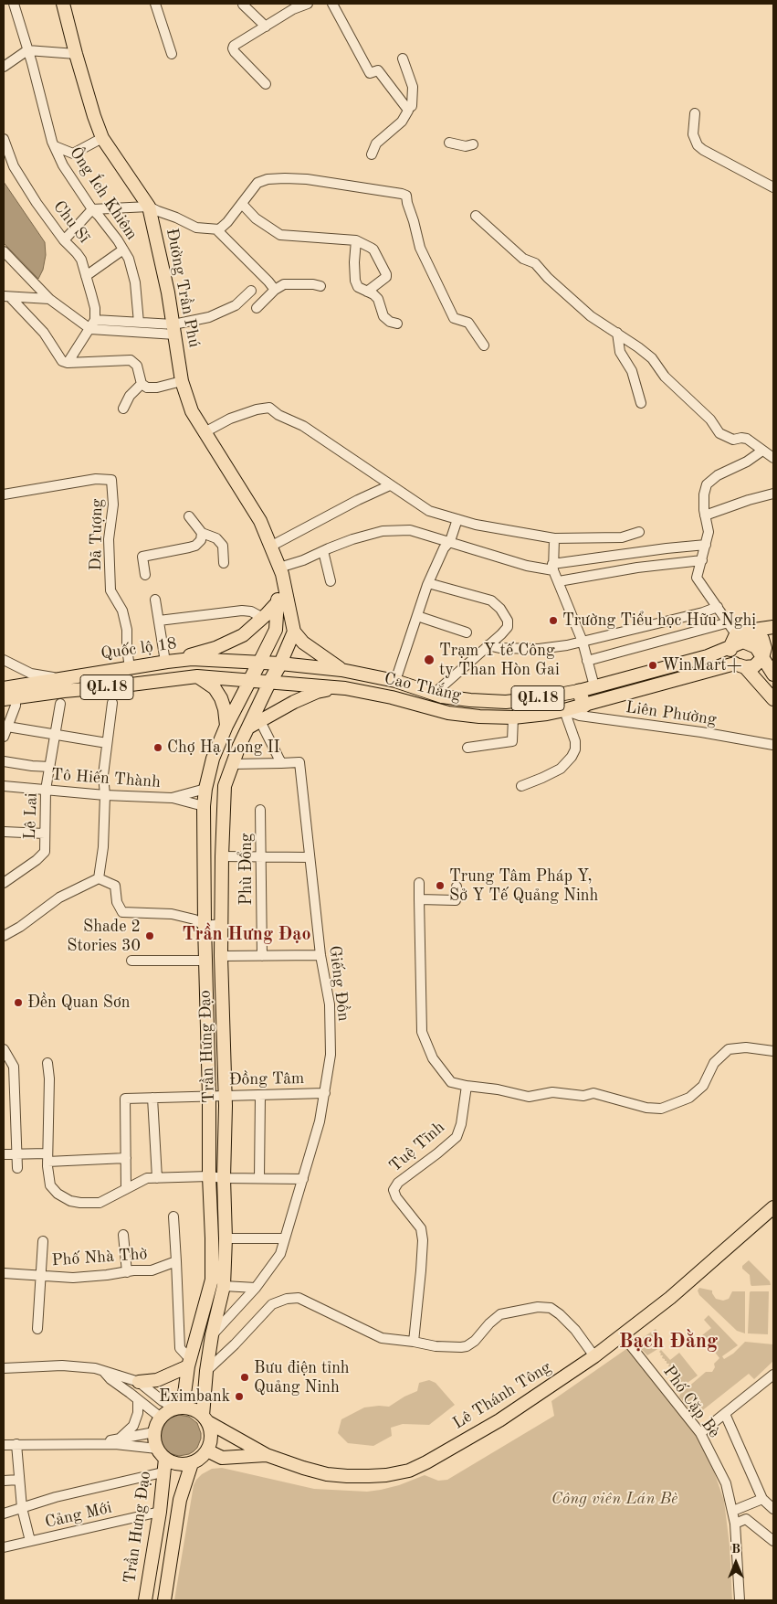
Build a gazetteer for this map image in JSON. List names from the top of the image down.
{
  "streets": {
    "main road": [
      "Đường Trần Phú",
      "Quốc lộ 18",
      "QL.18",
      "Cao Thắng",
      "Trần Hưng Đạo",
      "Lê Thánh Tông"
    ],
    "street": [
      "Ông Ích Khiêm",
      "Chu Sĩ",
      "Dã Tượng",
      "Liên Phường",
      "Tô Hiến Thành",
      "Lê Lai",
      "Phù Đổng",
      "Giếng Đồn",
      "Đồng Tâm",
      "Tuệ Tĩnh",
      "Phố Nhà Thờ",
      "Phố Cặp Bè",
      "Cảng Mới"
    ]
  },
  "crossings": [
    ["Dã Tượng", "Quốc lộ 18"],
    ["Quốc lộ 18", "Cao Thắng"],
    ["Quốc lộ 18", "Trần Hưng Đạo"],
    ["QL.18", "Cao Thắng"],
    ["Cao Thắng", "Liên Phường"],
    ["Cao Thắng", "Trần Hưng Đạo"],
    ["Tô Hiến Thành", "Lê Lai"],
    ["Tô Hiến Thành", "Trần Hưng Đạo"],
    ["Giếng Đồn", "Trần Hưng Đạo"],
    ["Giếng Đồn", "Đồng Tâm"],
    ["Trần Hưng Đạo", "Đồng Tâm"],
    ["Trần Hưng Đạo", "Lê Thánh Tông"],
    ["Trần Hưng Đạo", "Cảng Mới"],
    ["Lê Thánh Tông", "Phố Cặp Bè"]
  ],
  "districts": ["Trần Hưng Đạo", "Bạch Đằng"],
  "parks": ["Công viên Lán Bè"],
  "places": [
    "Trường Tiểu học Hữu Nghị",
    "Trạm Y tế Công ty Than Hòn Gai",
    "WinMart+",
    "Chợ Hạ Long II",
    "Trung Tâm Pháp Y, Sở Y Tế Quảng Ninh",
    "Shade 2 Stories 30",
    "Đền Quan Sơn",
    "Bưu điện tỉnh Quảng Ninh",
    "Eximbank"
  ],
  "north": "top"
}
